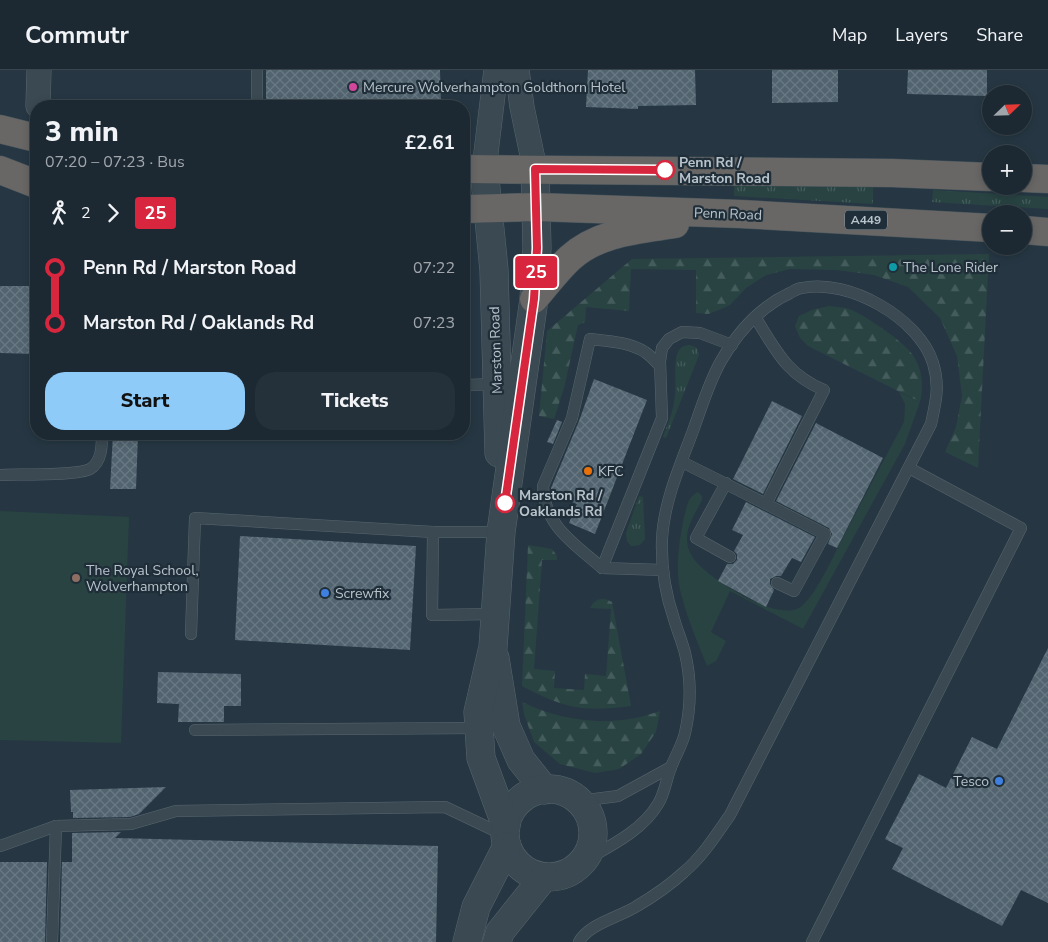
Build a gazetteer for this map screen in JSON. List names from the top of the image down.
{
  "streets": {
    "highway": ["Penn Road", "A449"],
    "street": ["Marston Road"]
  },
  "crossings": [
    ["Penn Road", "Marston Road"]
  ],
  "places": [
    "Mercure Wolverhampton Goldthorn Hotel",
    "Penn Rd / Marston Road",
    "The Lone Rider",
    "KFC",
    "Marston Rd / Oaklands Rd",
    "The Royal School, Wolverhampton",
    "Screwfix",
    "Tesco"
  ],
  "lines": ["bus line 25"],
  "north": "top right",
  "page": {
    "header": "Commutr",
    "nav": ["Map", "Layers", "Share"],
    "on_map": "25",
    "map_buttons": ["+", "−"],
    "heading": ["3 min", "07:20 – 07:23 · Bus", "£2.61"],
    "legs": ["2", "25"],
    "list": [
      {
        "name": "Penn Rd / Marston Road",
        "value": "07:22"
      },
      {
        "name": "Marston Rd / Oaklands Rd",
        "value": "07:23"
      }
    ],
    "buttons": ["Start", "Tickets"]
  }
}
